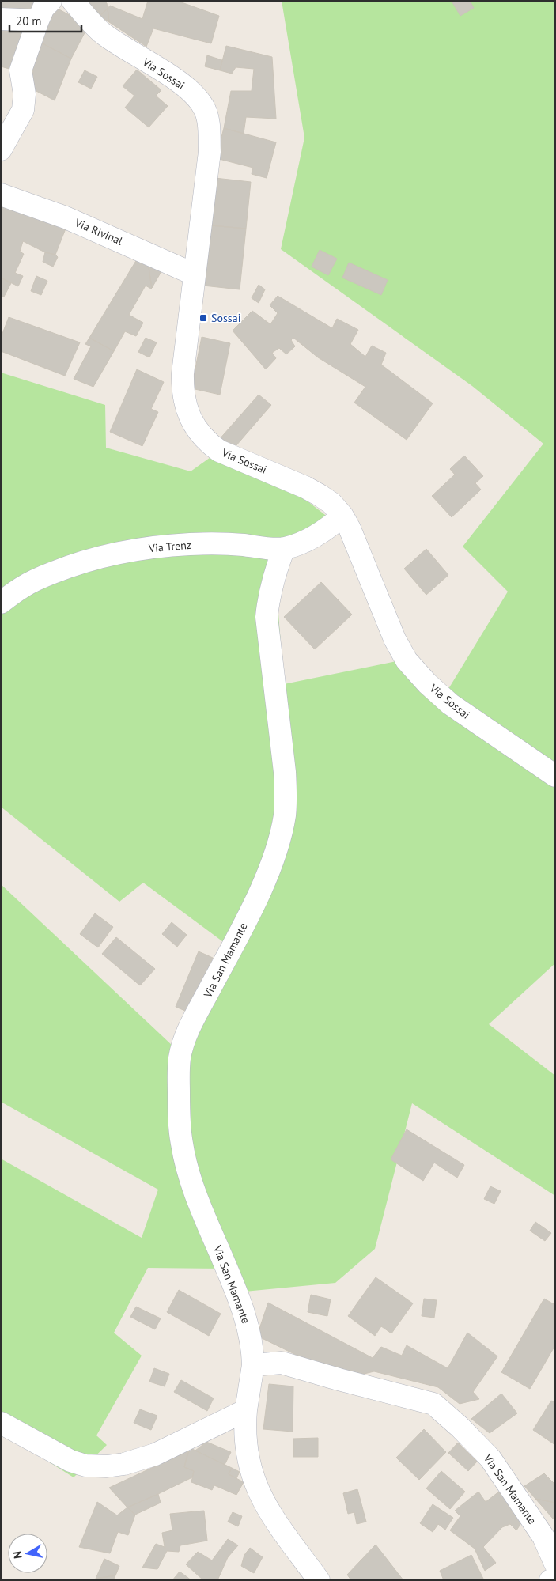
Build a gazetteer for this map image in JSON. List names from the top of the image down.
{
  "streets": {
    "street": [
      "Via Sossai",
      "Via Rivinal",
      "Via Trenz",
      "Via San Mamante"
    ]
  },
  "crossings": [
    ["Via Sossai", "Via Rivinal"],
    ["Via Sossai", "Via Trenz"],
    ["Via Trenz", "Via San Mamante"]
  ],
  "places": {
    "transit": ["Sossai"]
  },
  "scale_bar": "20 m",
  "north": "left"
}
